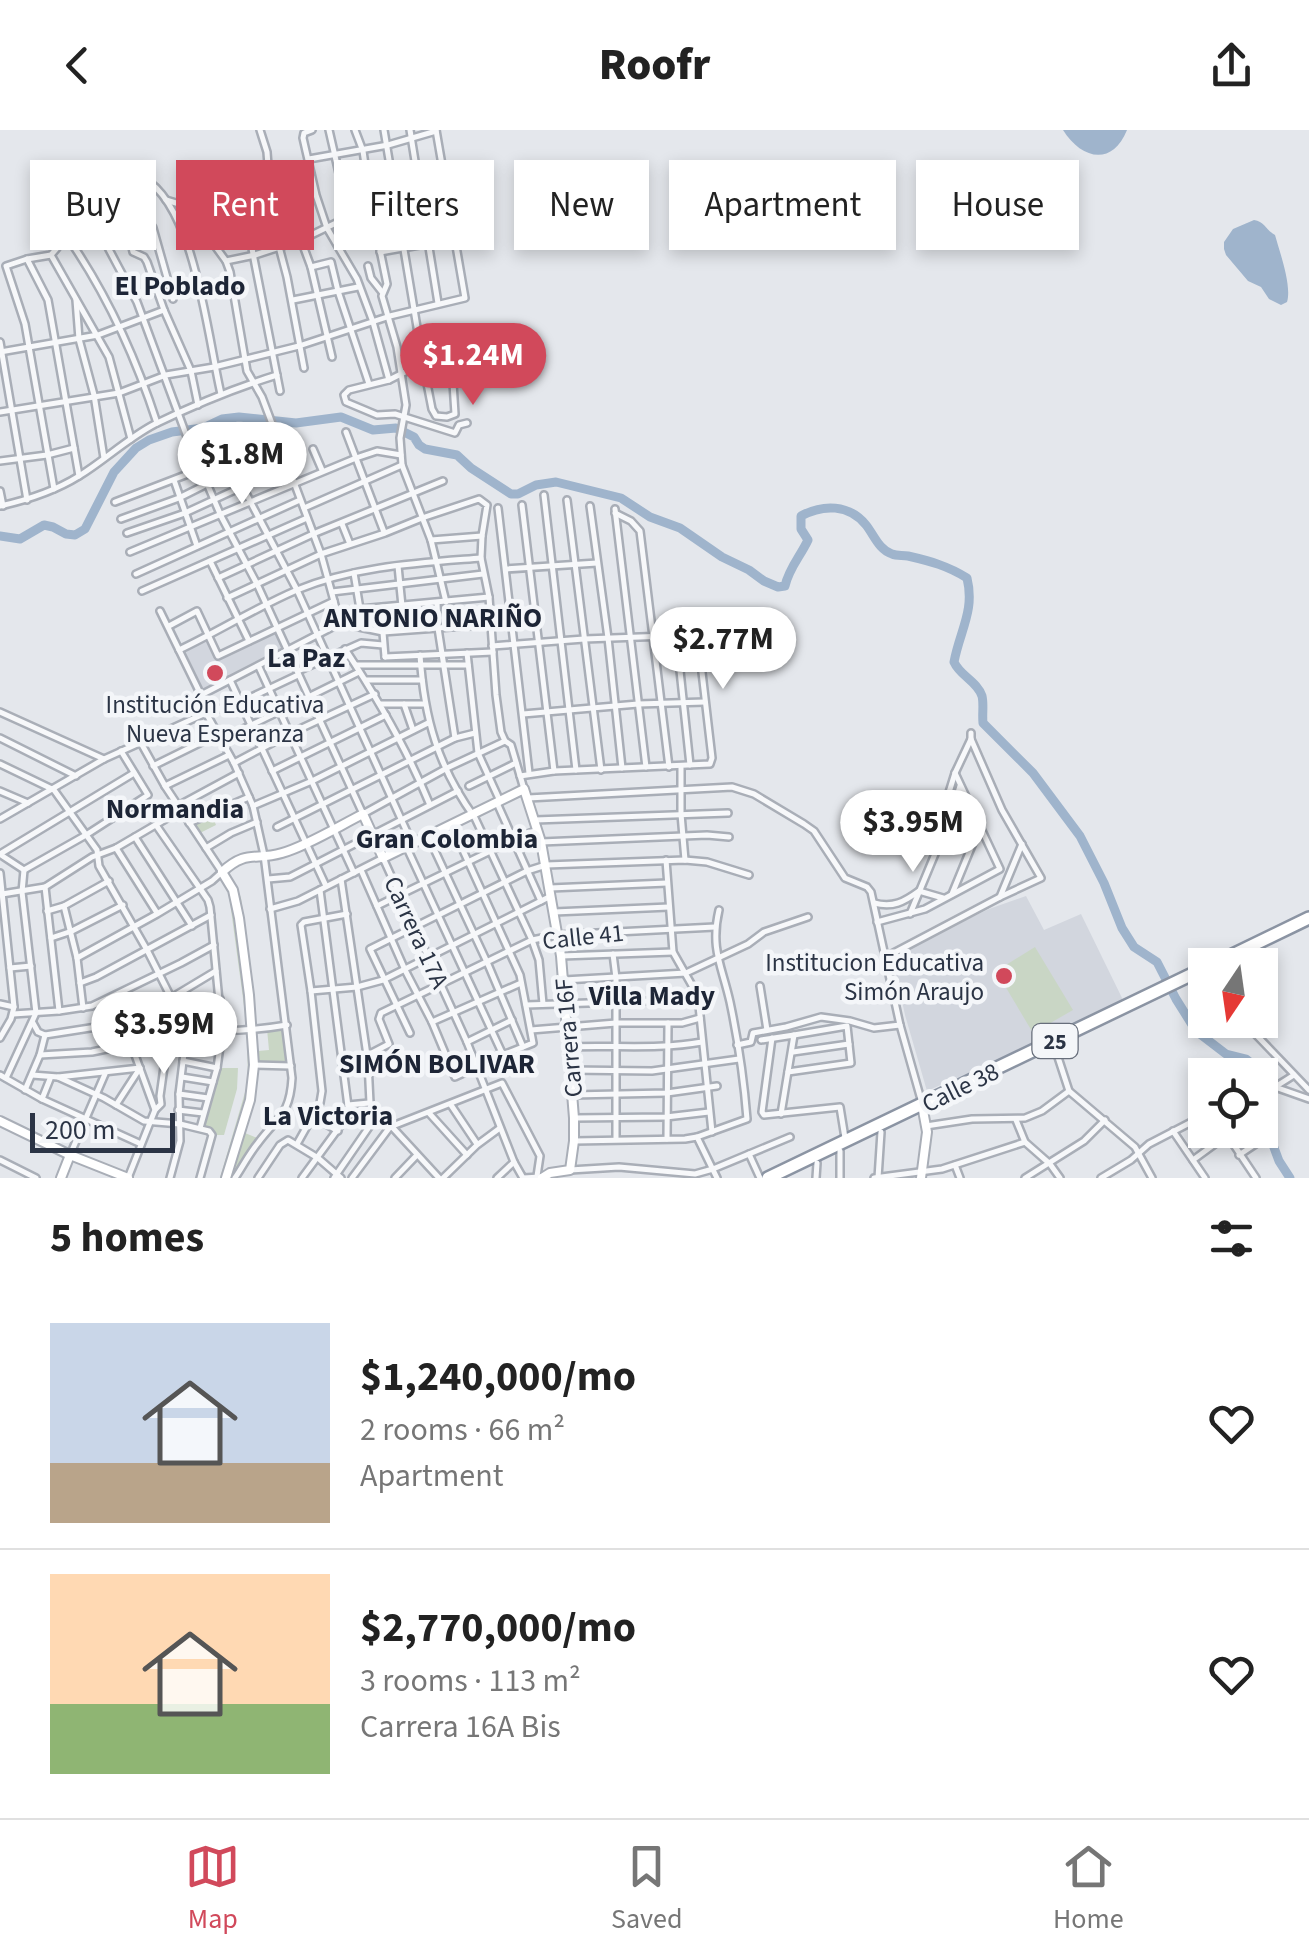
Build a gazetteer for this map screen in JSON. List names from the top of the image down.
{
  "streets": {
    "highway": ["25", "Calle 38"],
    "street": ["Carrera 17A", "Calle 41", "Carrera 16F"]
  },
  "crossings": [
    ["Carrera 17A", "Calle 41"],
    ["Calle 41", "Carrera 16F"]
  ],
  "districts": [
    "El Poblado",
    "ANTONIO NARIÑO",
    "La Paz",
    "Normandia",
    "Gran Colombia",
    "Villa Mady",
    "SIMÓN BOLIVAR",
    "La Victoria"
  ],
  "places": ["Institución Educativa Nueva Esperanza", "Institucion Educativa Simón Araujo"],
  "scale_bar": "200 m",
  "north": "bottom",
  "page": {
    "header": "Roofr",
    "chip": [
      "Buy",
      "Rent",
      "Filters",
      "New",
      "Apartment",
      "House"
    ],
    "price": [
      "$1.24M",
      "$1.8M",
      "$2.77M",
      "$3.95M",
      "$3.59M"
    ],
    "scale": "200 m",
    "heading": "5 homes",
    "list": [
      {
        "name": "$1,240,000/mo",
        "note": "2 rooms · 66 m² · Apartment"
      },
      {
        "name": "$2,770,000/mo",
        "note": "3 rooms · 113 m² · Carrera 16A Bis"
      }
    ],
    "tabs": ["Map", "Saved", "Home"]
  }
}
